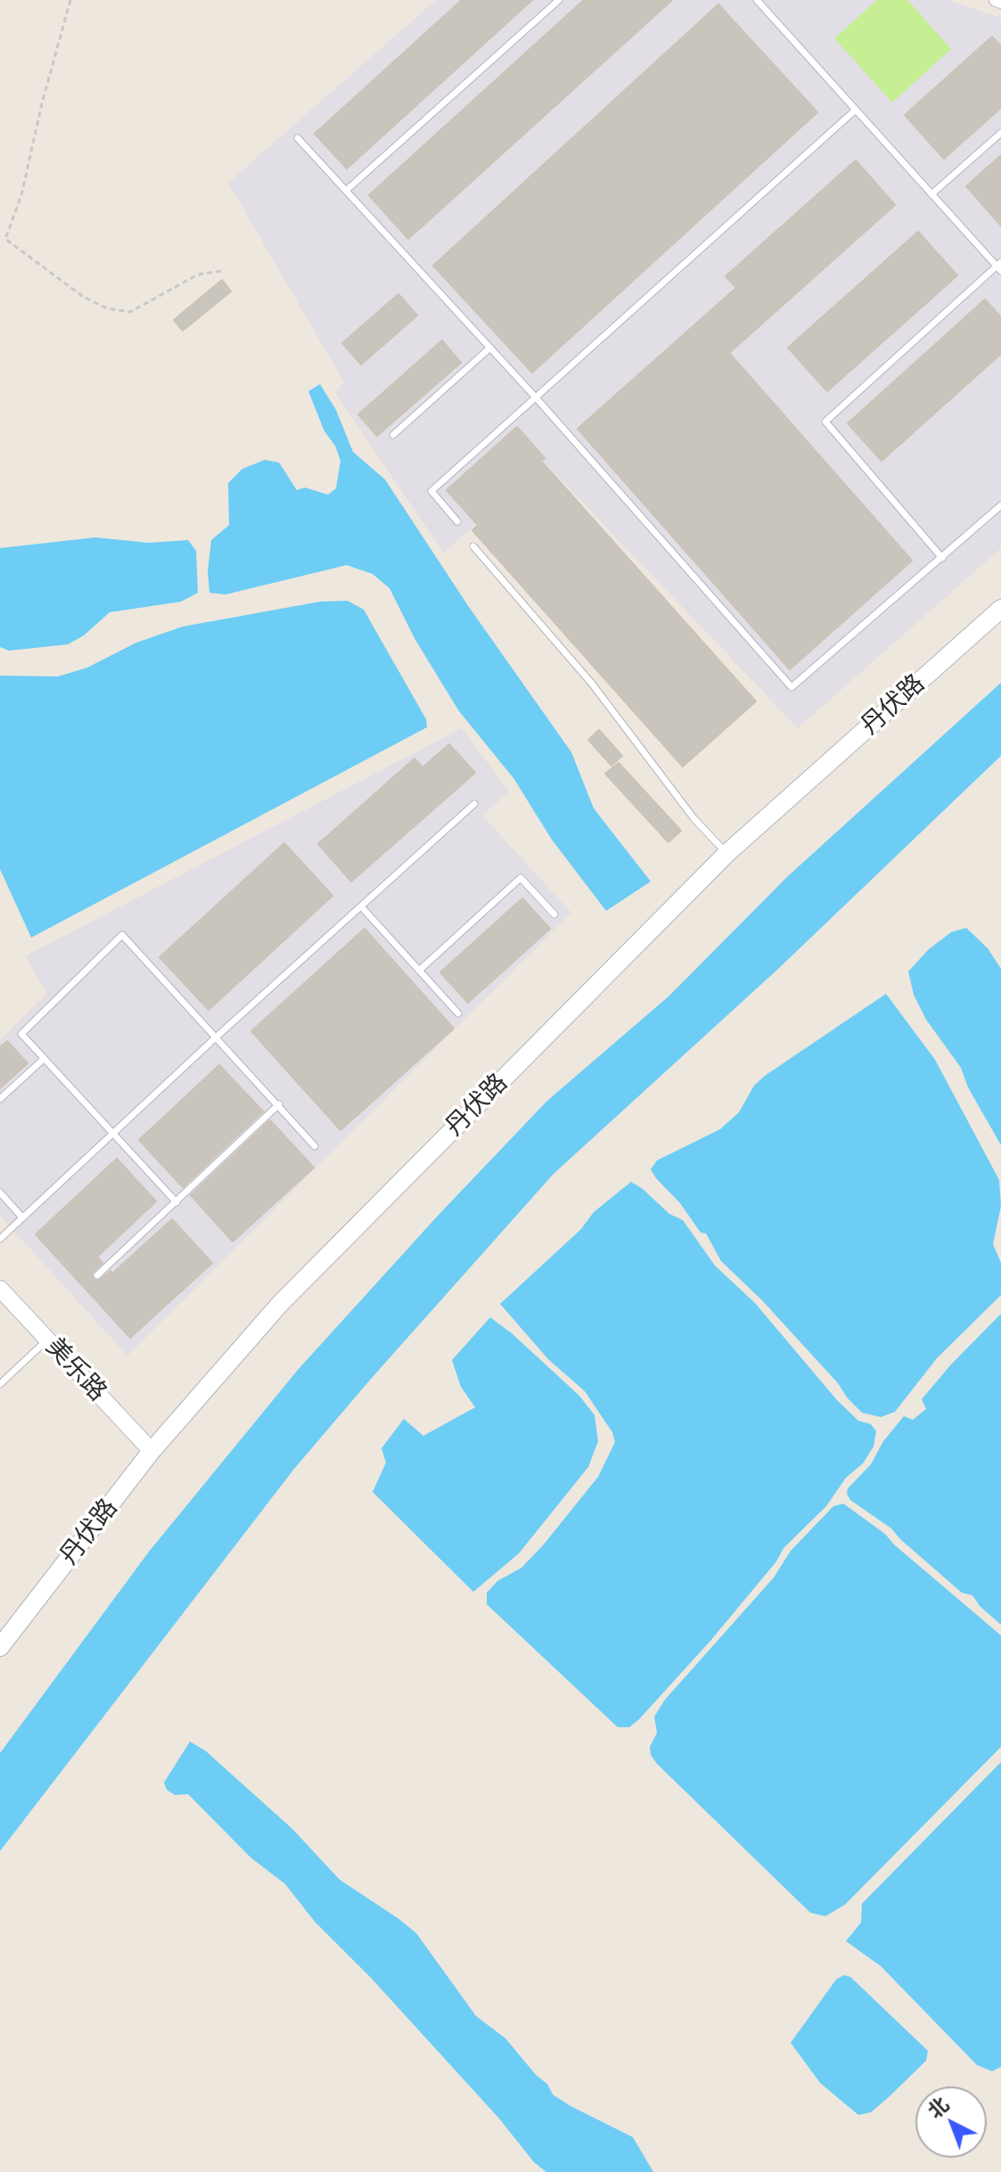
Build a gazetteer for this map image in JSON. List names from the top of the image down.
{
  "streets": {
    "main road": ["丹伏路"],
    "street": ["美乐路"]
  },
  "crossings": [
    ["丹伏路", "美乐路"]
  ],
  "north": "top left"
}
